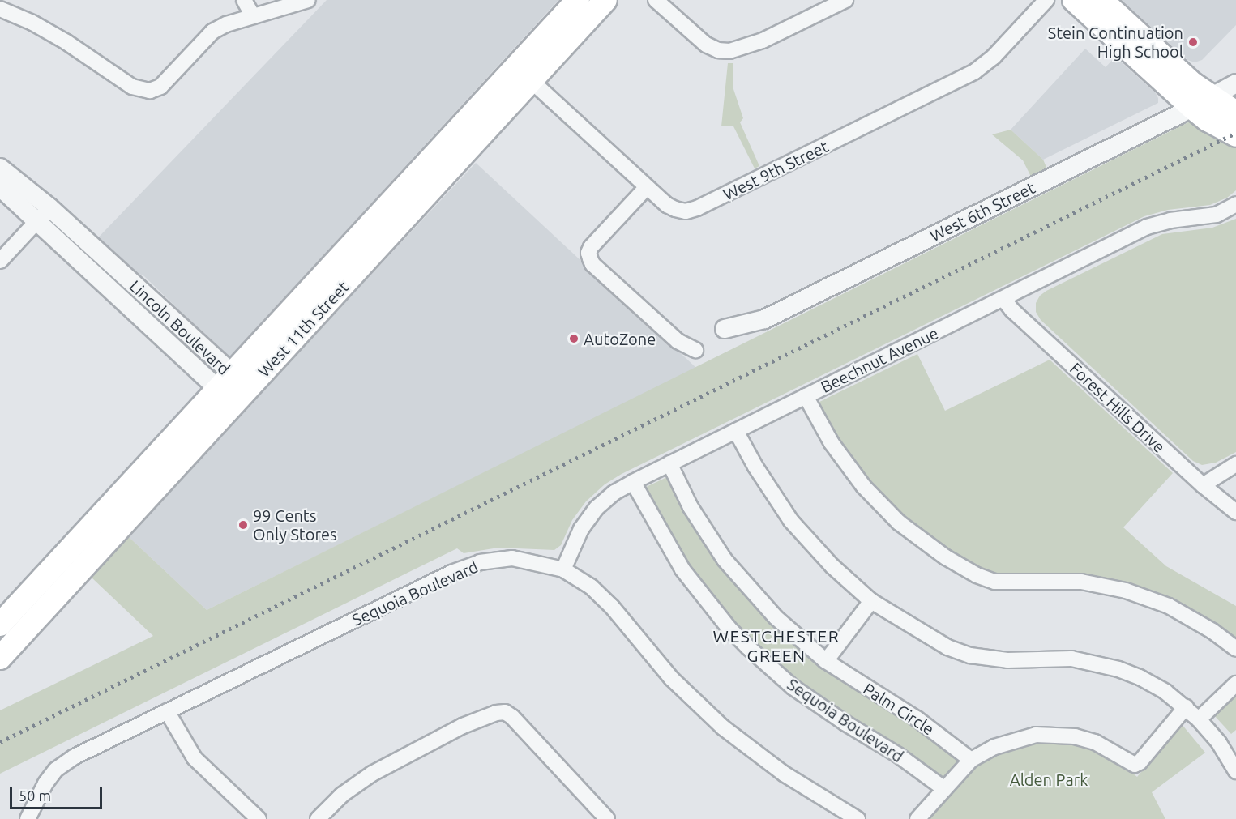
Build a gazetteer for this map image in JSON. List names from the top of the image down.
{
  "streets": {
    "main road": ["West 11th Street"],
    "street": [
      "West 9th Street",
      "West 6th Street",
      "Lincoln Boulevard",
      "Beechnut Avenue",
      "Forest Hills Drive",
      "Sequoia Boulevard",
      "Palm Circle"
    ]
  },
  "crossings": [
    ["West 9th Street", "West 11th Street"],
    ["Lincoln Boulevard", "West 11th Street"],
    ["Beechnut Avenue", "Forest Hills Drive"],
    ["Beechnut Avenue", "Sequoia Boulevard"],
    ["Beechnut Avenue", "Palm Circle"]
  ],
  "districts": ["WESTCHESTER GREEN"],
  "parks": ["Alden Park"],
  "places": ["Stein Continuation High School", "AutoZone", "99 Cents Only Stores"],
  "scale_bar": "50 m"
}
